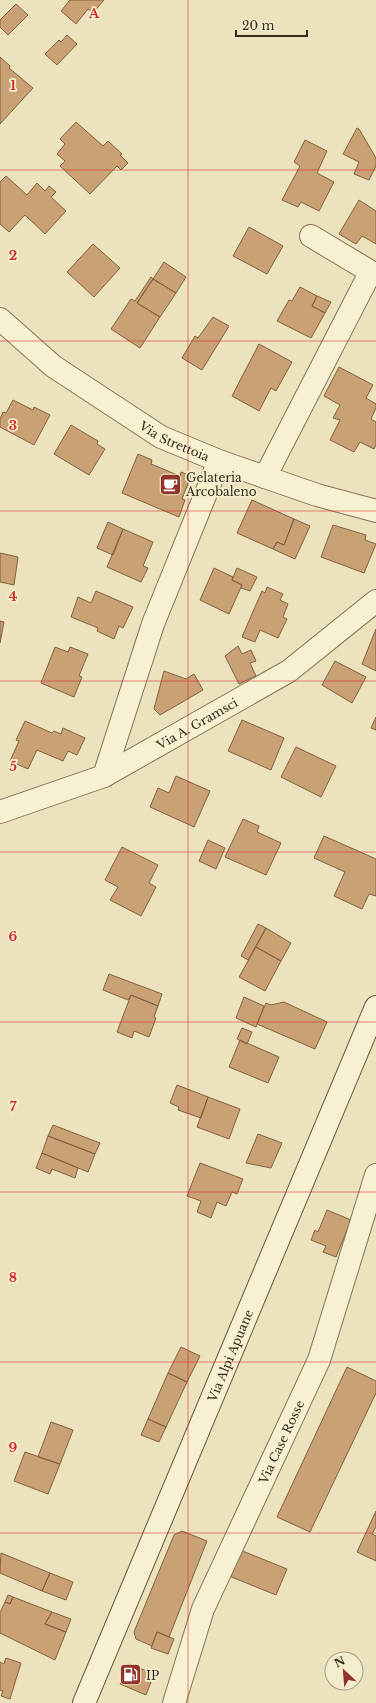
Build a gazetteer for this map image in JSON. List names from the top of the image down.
{
  "streets": {
    "street": [
      "Via Strettoia",
      "Via A. Gramsci",
      "Via Alpi Apuane",
      "Via Case Rosse"
    ]
  },
  "places": {
    "cafe": ["Gelateria Arcobaleno"],
    "fuel station": ["IP"]
  },
  "scale_bar": "20 m",
  "north": "top left",
  "grid": {
    "columns": ["A"],
    "rows": [
      "1",
      "2",
      "3",
      "4",
      "5",
      "6",
      "7",
      "8",
      "9"
    ]
  }
}
